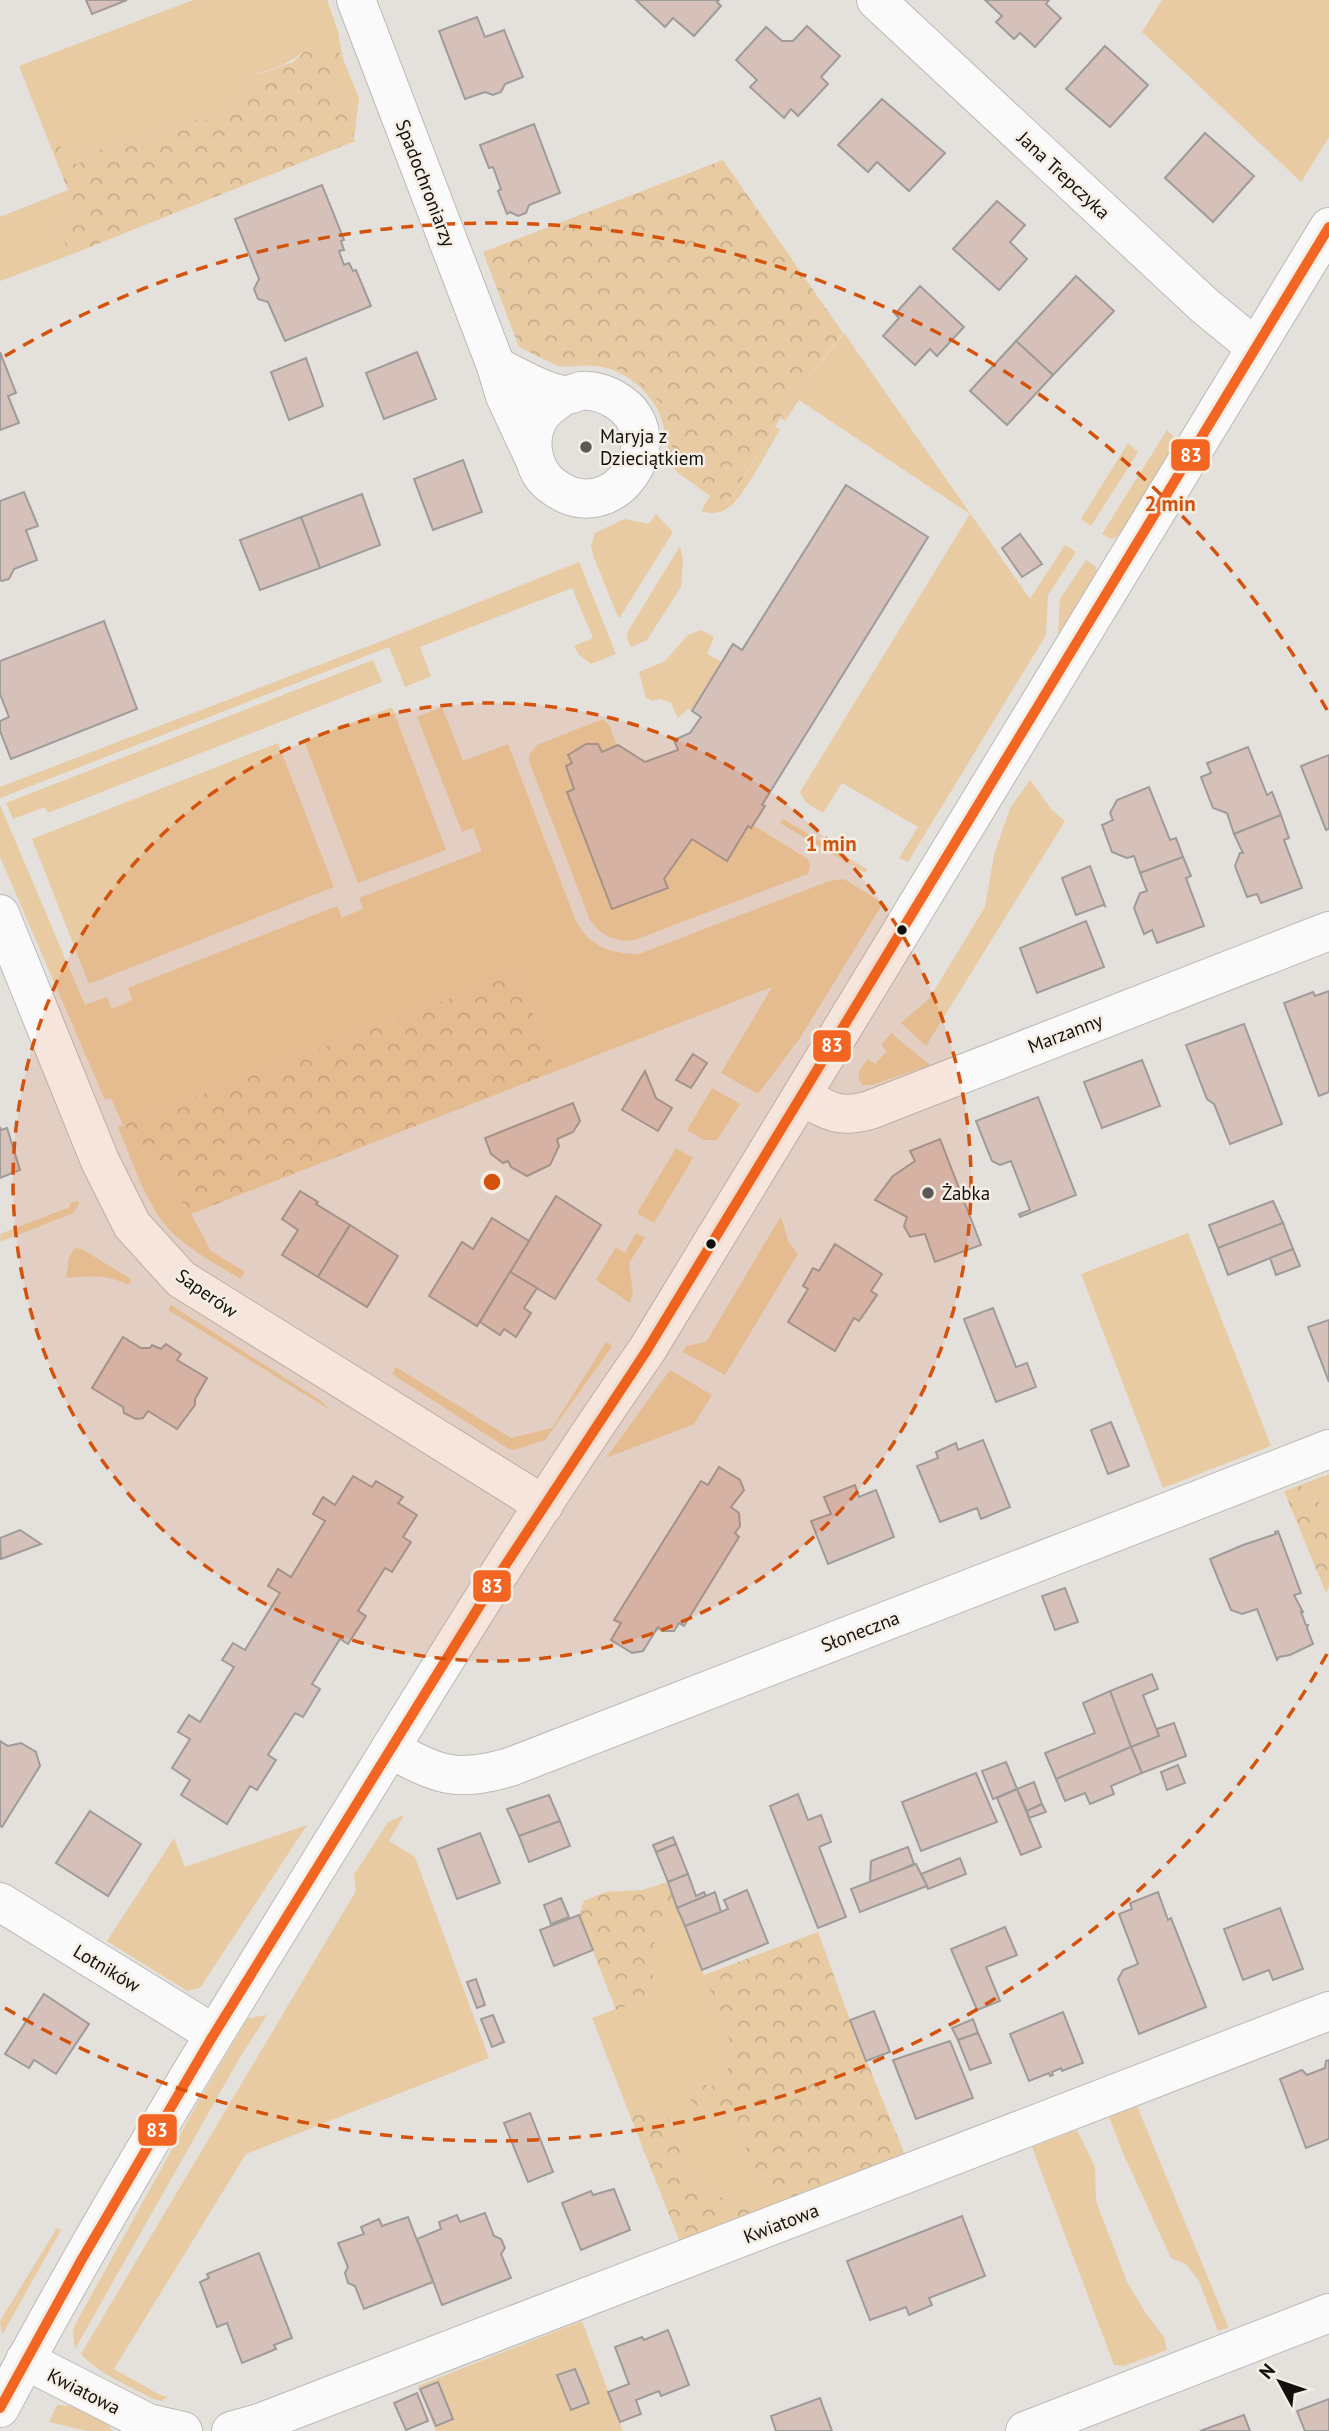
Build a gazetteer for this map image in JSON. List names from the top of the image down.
{
  "streets": {
    "street": [
      "Jana Trepczyka",
      "Spadochroniarzy",
      "Marzanny",
      "Saperów",
      "Słoneczna",
      "Lotników",
      "Kwiatowa"
    ]
  },
  "places": ["Maryja z Dzieciątkiem", "Żabka"],
  "lines": ["transit line 83"],
  "north": "top left",
  "rings": ["2 min", "1 min"]
}
